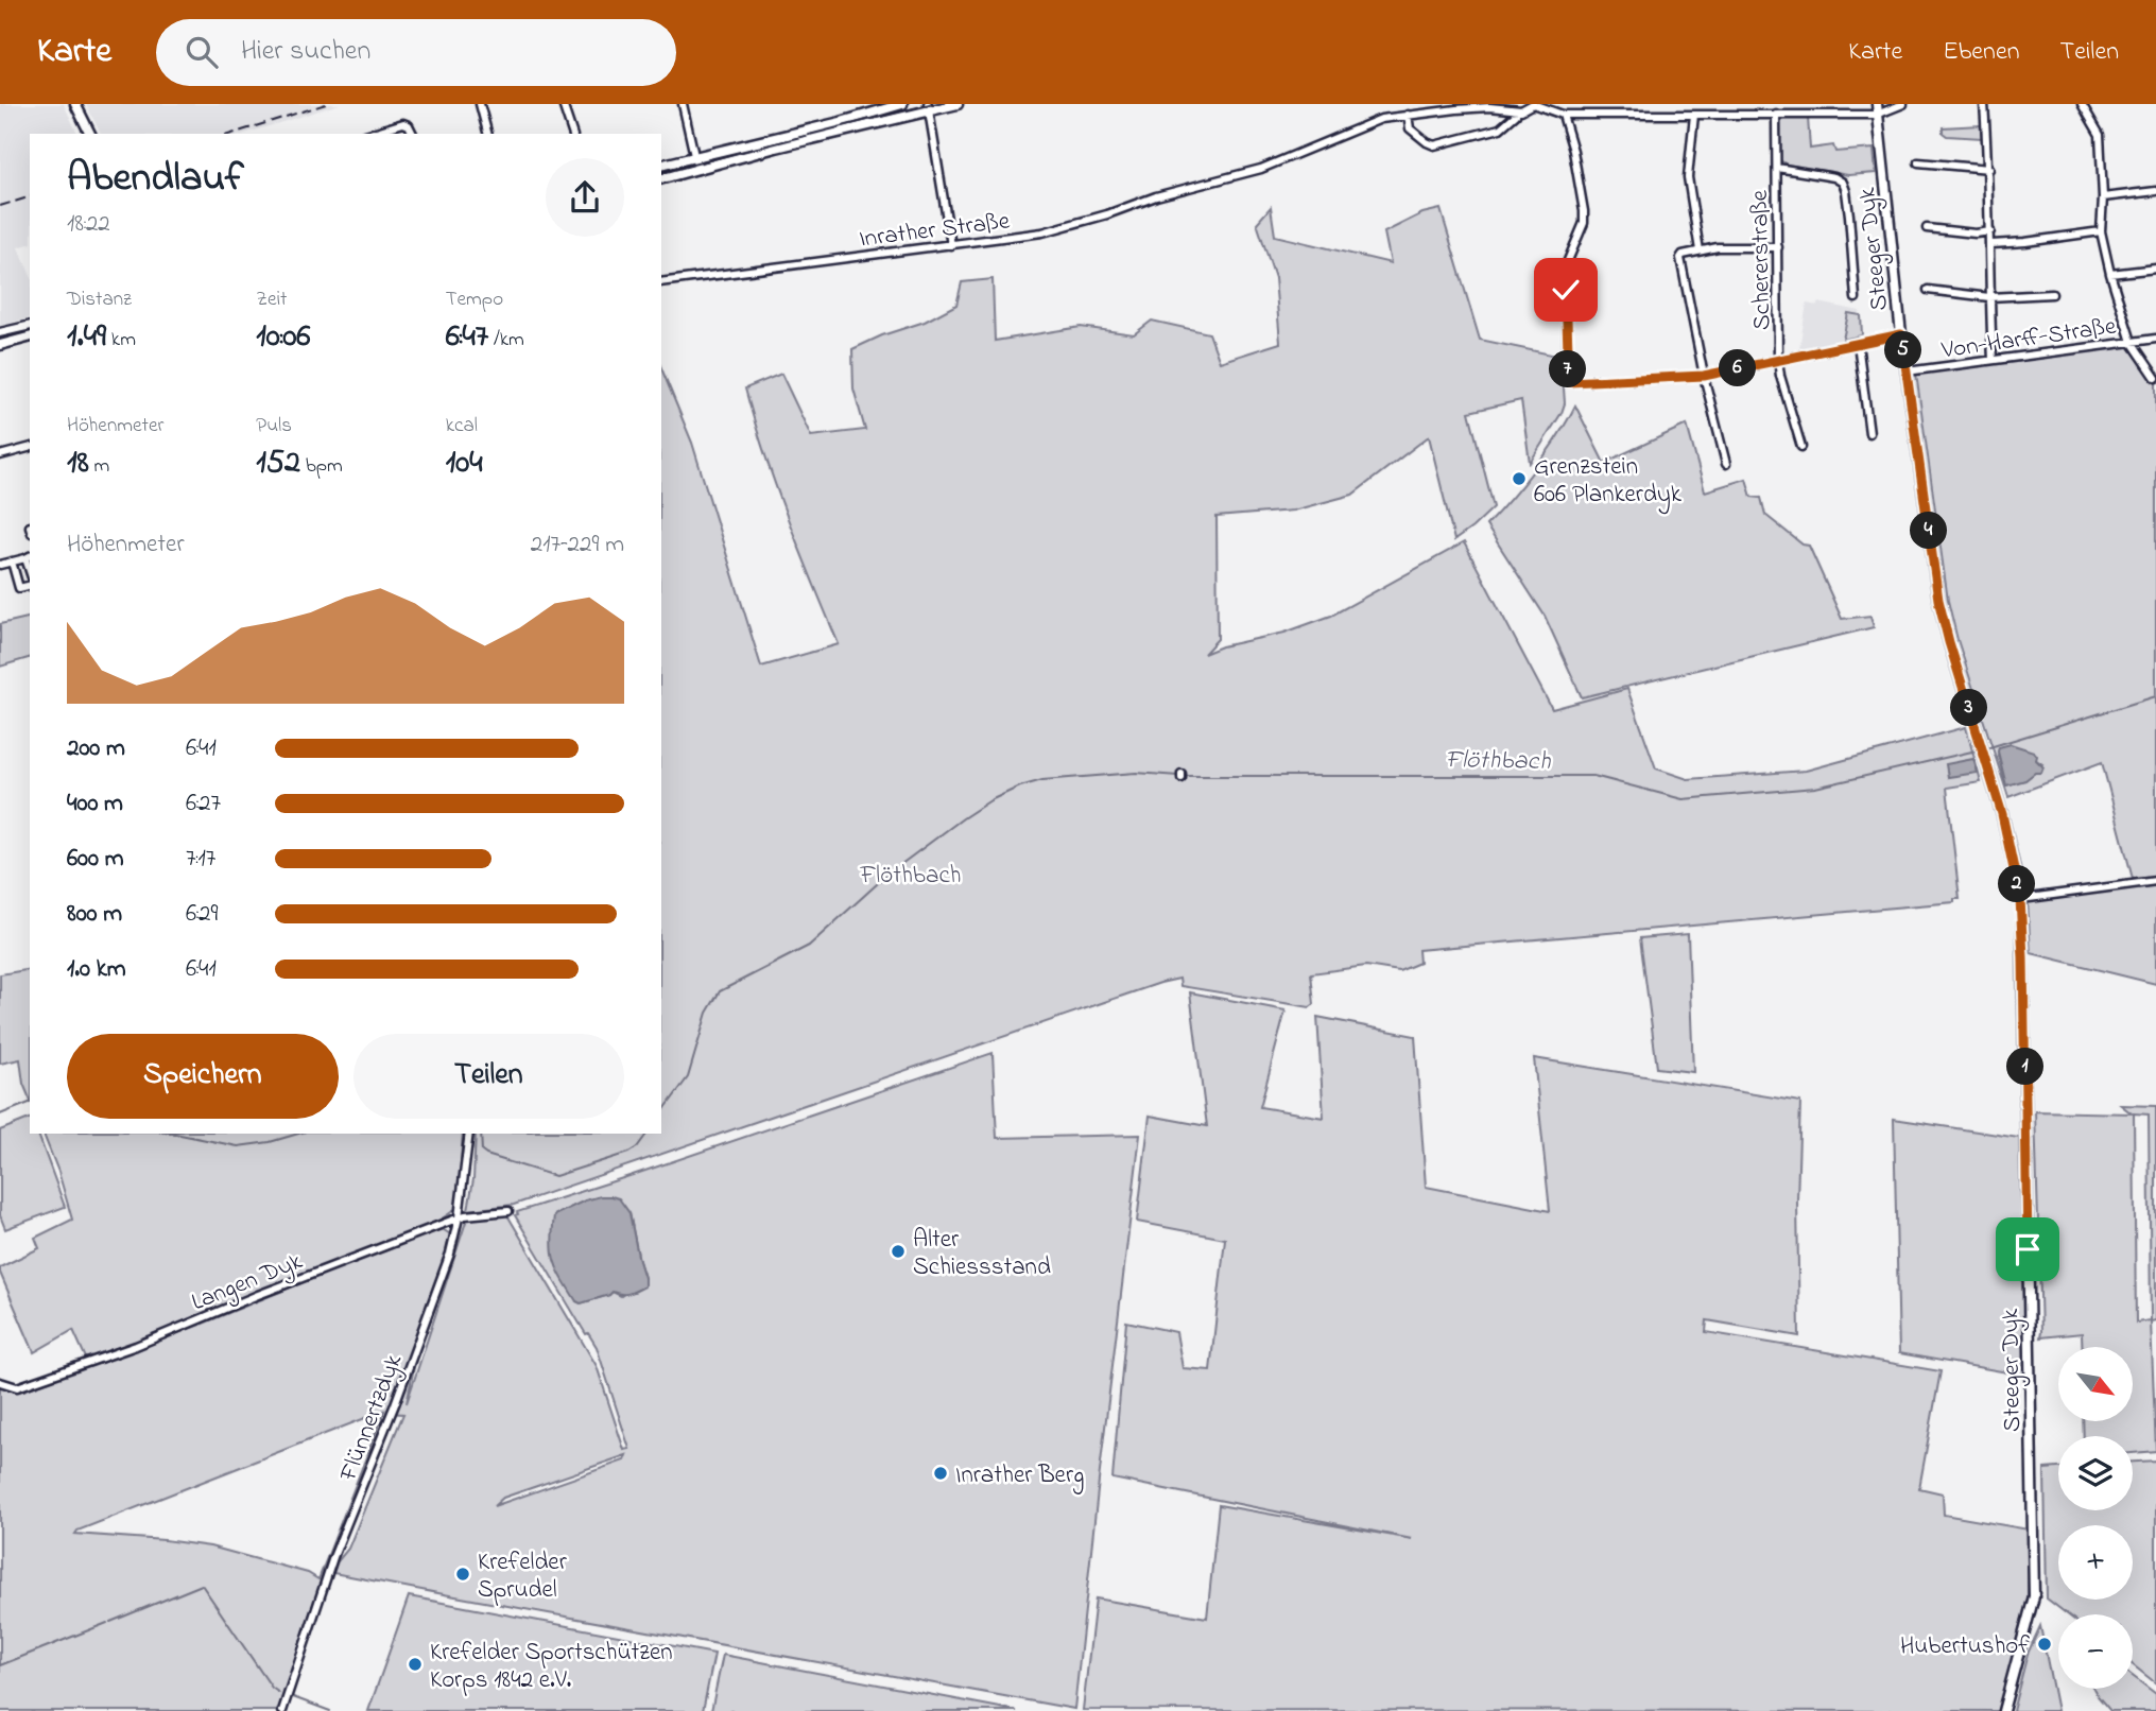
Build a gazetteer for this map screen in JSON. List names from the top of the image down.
{
  "streets": {
    "street": [
      "Inrather Straße",
      "Steeger Dyk",
      "Schererstraße",
      "Von-Harff-Straße",
      "Langen Dyk",
      "Flünnertzdyk"
    ]
  },
  "crossings": [
    ["Inrather Straße", "Steeger Dyk"],
    ["Inrather Straße", "Schererstraße"],
    ["Steeger Dyk", "Von-Harff-Straße"],
    ["Langen Dyk", "Flünnertzdyk"]
  ],
  "water": ["Flöthbach"],
  "parks": ["Flöthbach"],
  "places": [
    "Grenzstein 606 Plankerdyk",
    "Alter Schiessstand",
    "Inrather Berg",
    "Krefelder Sprudel",
    "Hubertushof",
    "Krefelder Sportschützen Korps 1842 e.V."
  ],
  "north": "bottom right",
  "page": {
    "header": "Karte",
    "search": "Hier suchen",
    "nav": ["Karte", "Ebenen", "Teilen"],
    "heading": ["Abendlauf", "18:22"],
    "stats": [
      ["Distanz", "1.49 km"],
      ["Zeit", "10:06"],
      ["Tempo", "6:47 /km"],
      ["Höhenmeter", "18 m"],
      ["Puls", "152 bpm"],
      ["kcal", "104"]
    ],
    "pins": [
      "5",
      "6",
      "7",
      "4",
      "3",
      "2",
      "1"
    ],
    "chart": ["Höhenmeter", "217–229 m"],
    "list": [
      {
        "name": "200 m",
        "note": "6:41"
      },
      {
        "name": "400 m",
        "note": "6:27"
      },
      {
        "name": "600 m",
        "note": "7:17"
      },
      {
        "name": "800 m",
        "note": "6:29"
      },
      {
        "name": "1.0 km",
        "note": "6:41"
      }
    ],
    "buttons": ["Speichern", "Teilen"],
    "map_buttons": ["+", "−"]
  }
}
